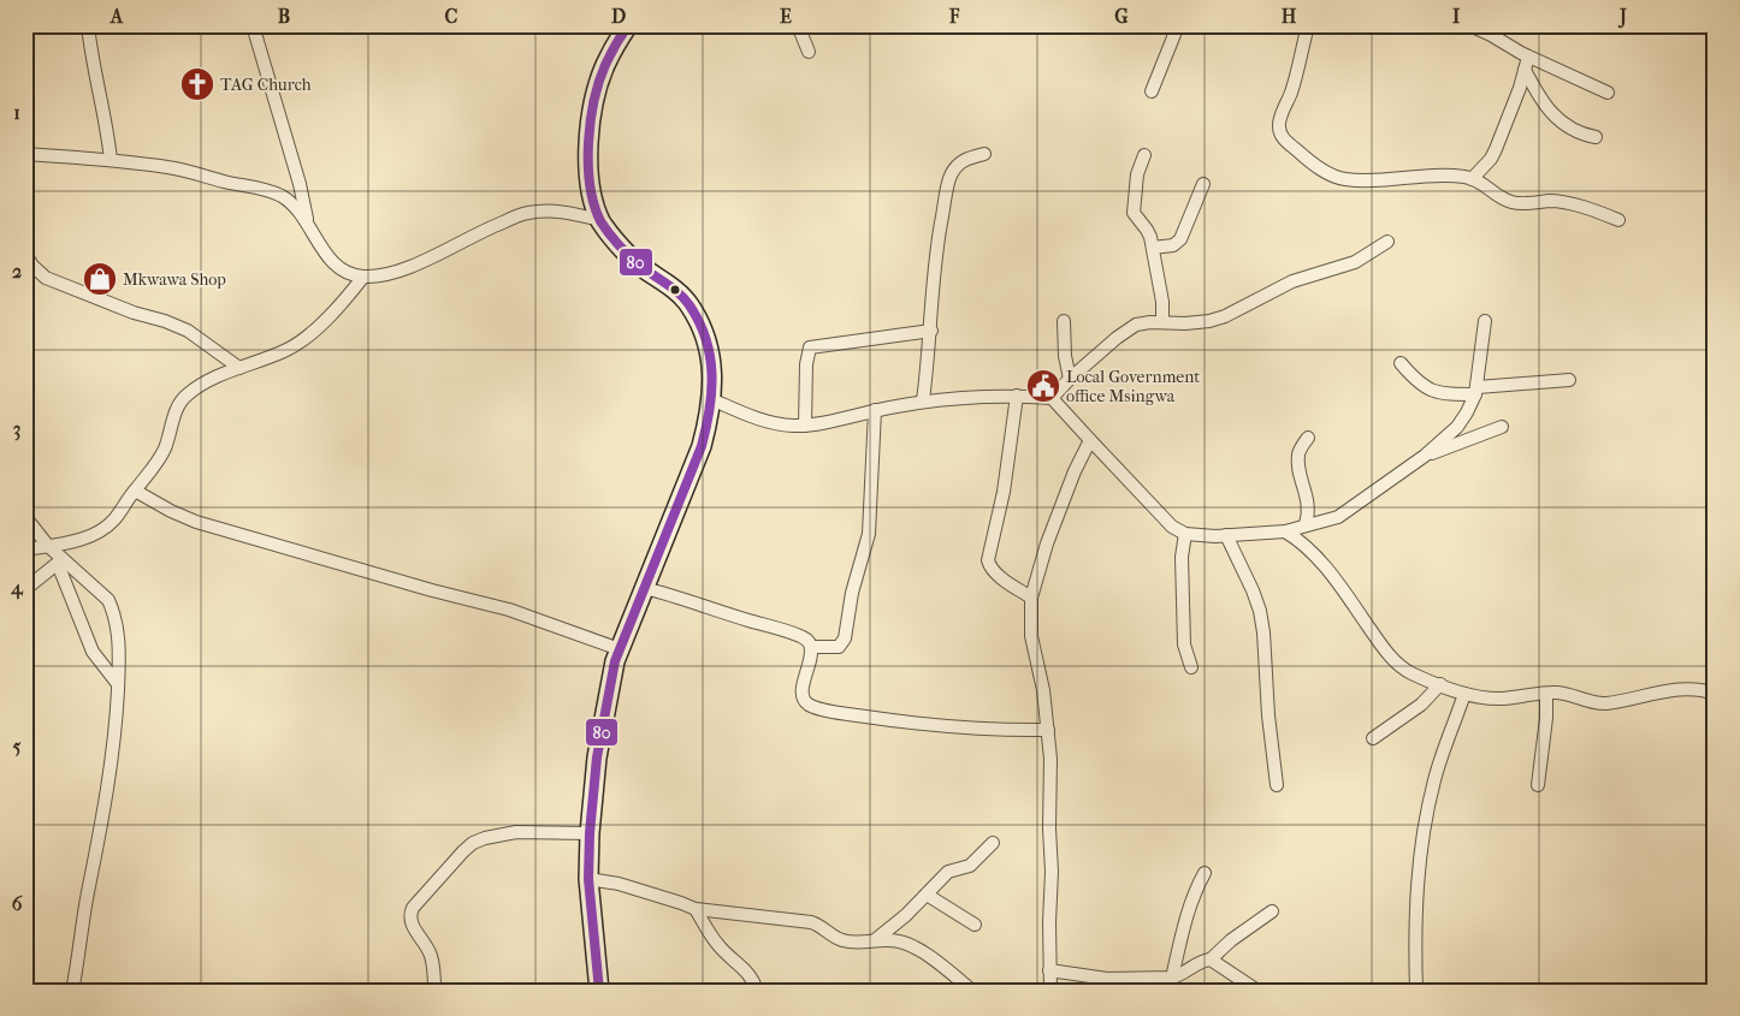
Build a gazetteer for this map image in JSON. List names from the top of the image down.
{
  "places": {
    "church": ["TAG Church"],
    "shop": ["Mkwawa Shop"],
    "public building": ["Local Government office Msingwa"]
  },
  "lines": ["transit line 80"],
  "grid": {
    "columns": [
      "A",
      "B",
      "C",
      "D",
      "E",
      "F",
      "G",
      "H",
      "I",
      "J"
    ],
    "rows": [
      "1",
      "2",
      "3",
      "4",
      "5",
      "6"
    ]
  }
}
